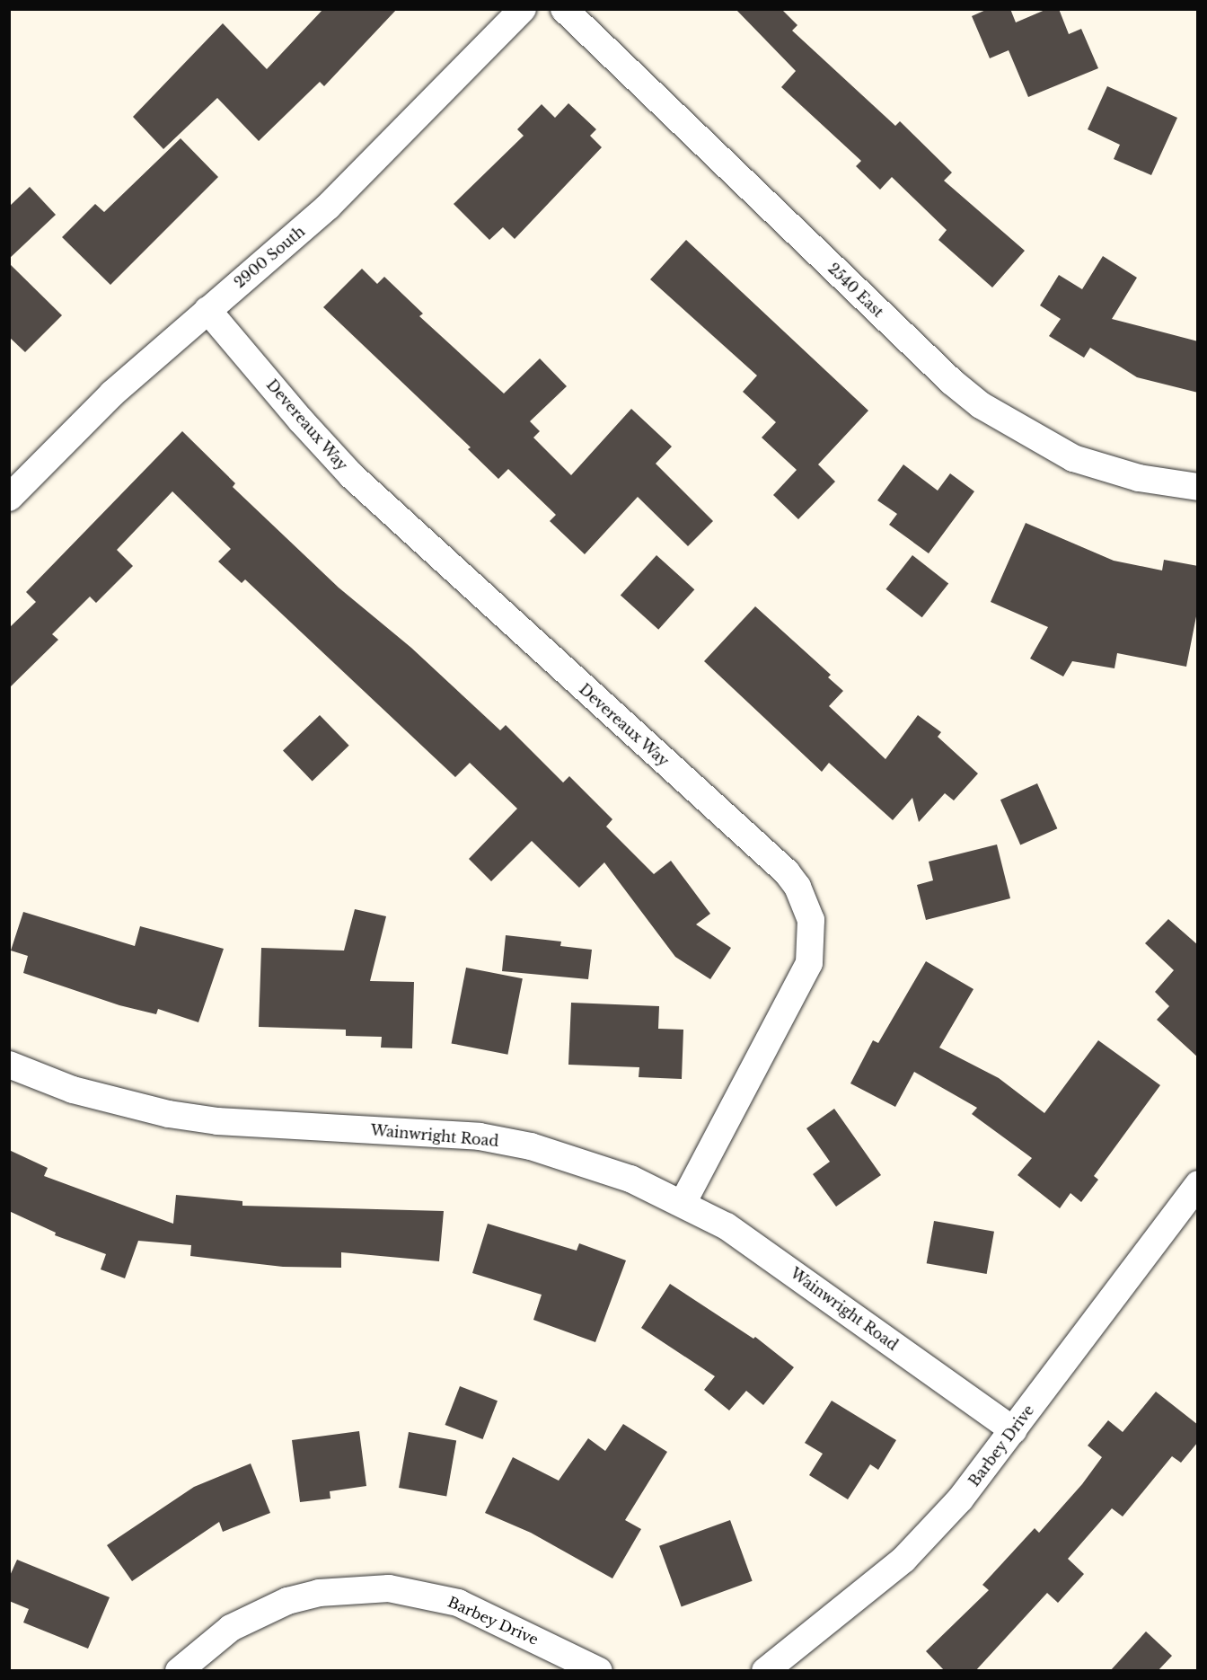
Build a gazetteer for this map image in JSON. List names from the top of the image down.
{
  "streets": {
    "street": [
      "2900 South",
      "2540 East",
      "Devereaux Way",
      "Wainwright Road",
      "Barbey Drive"
    ]
  },
  "crossings": [
    ["2900 South", "Devereaux Way"],
    ["Devereaux Way", "Wainwright Road"],
    ["Wainwright Road", "Barbey Drive"]
  ]
}
